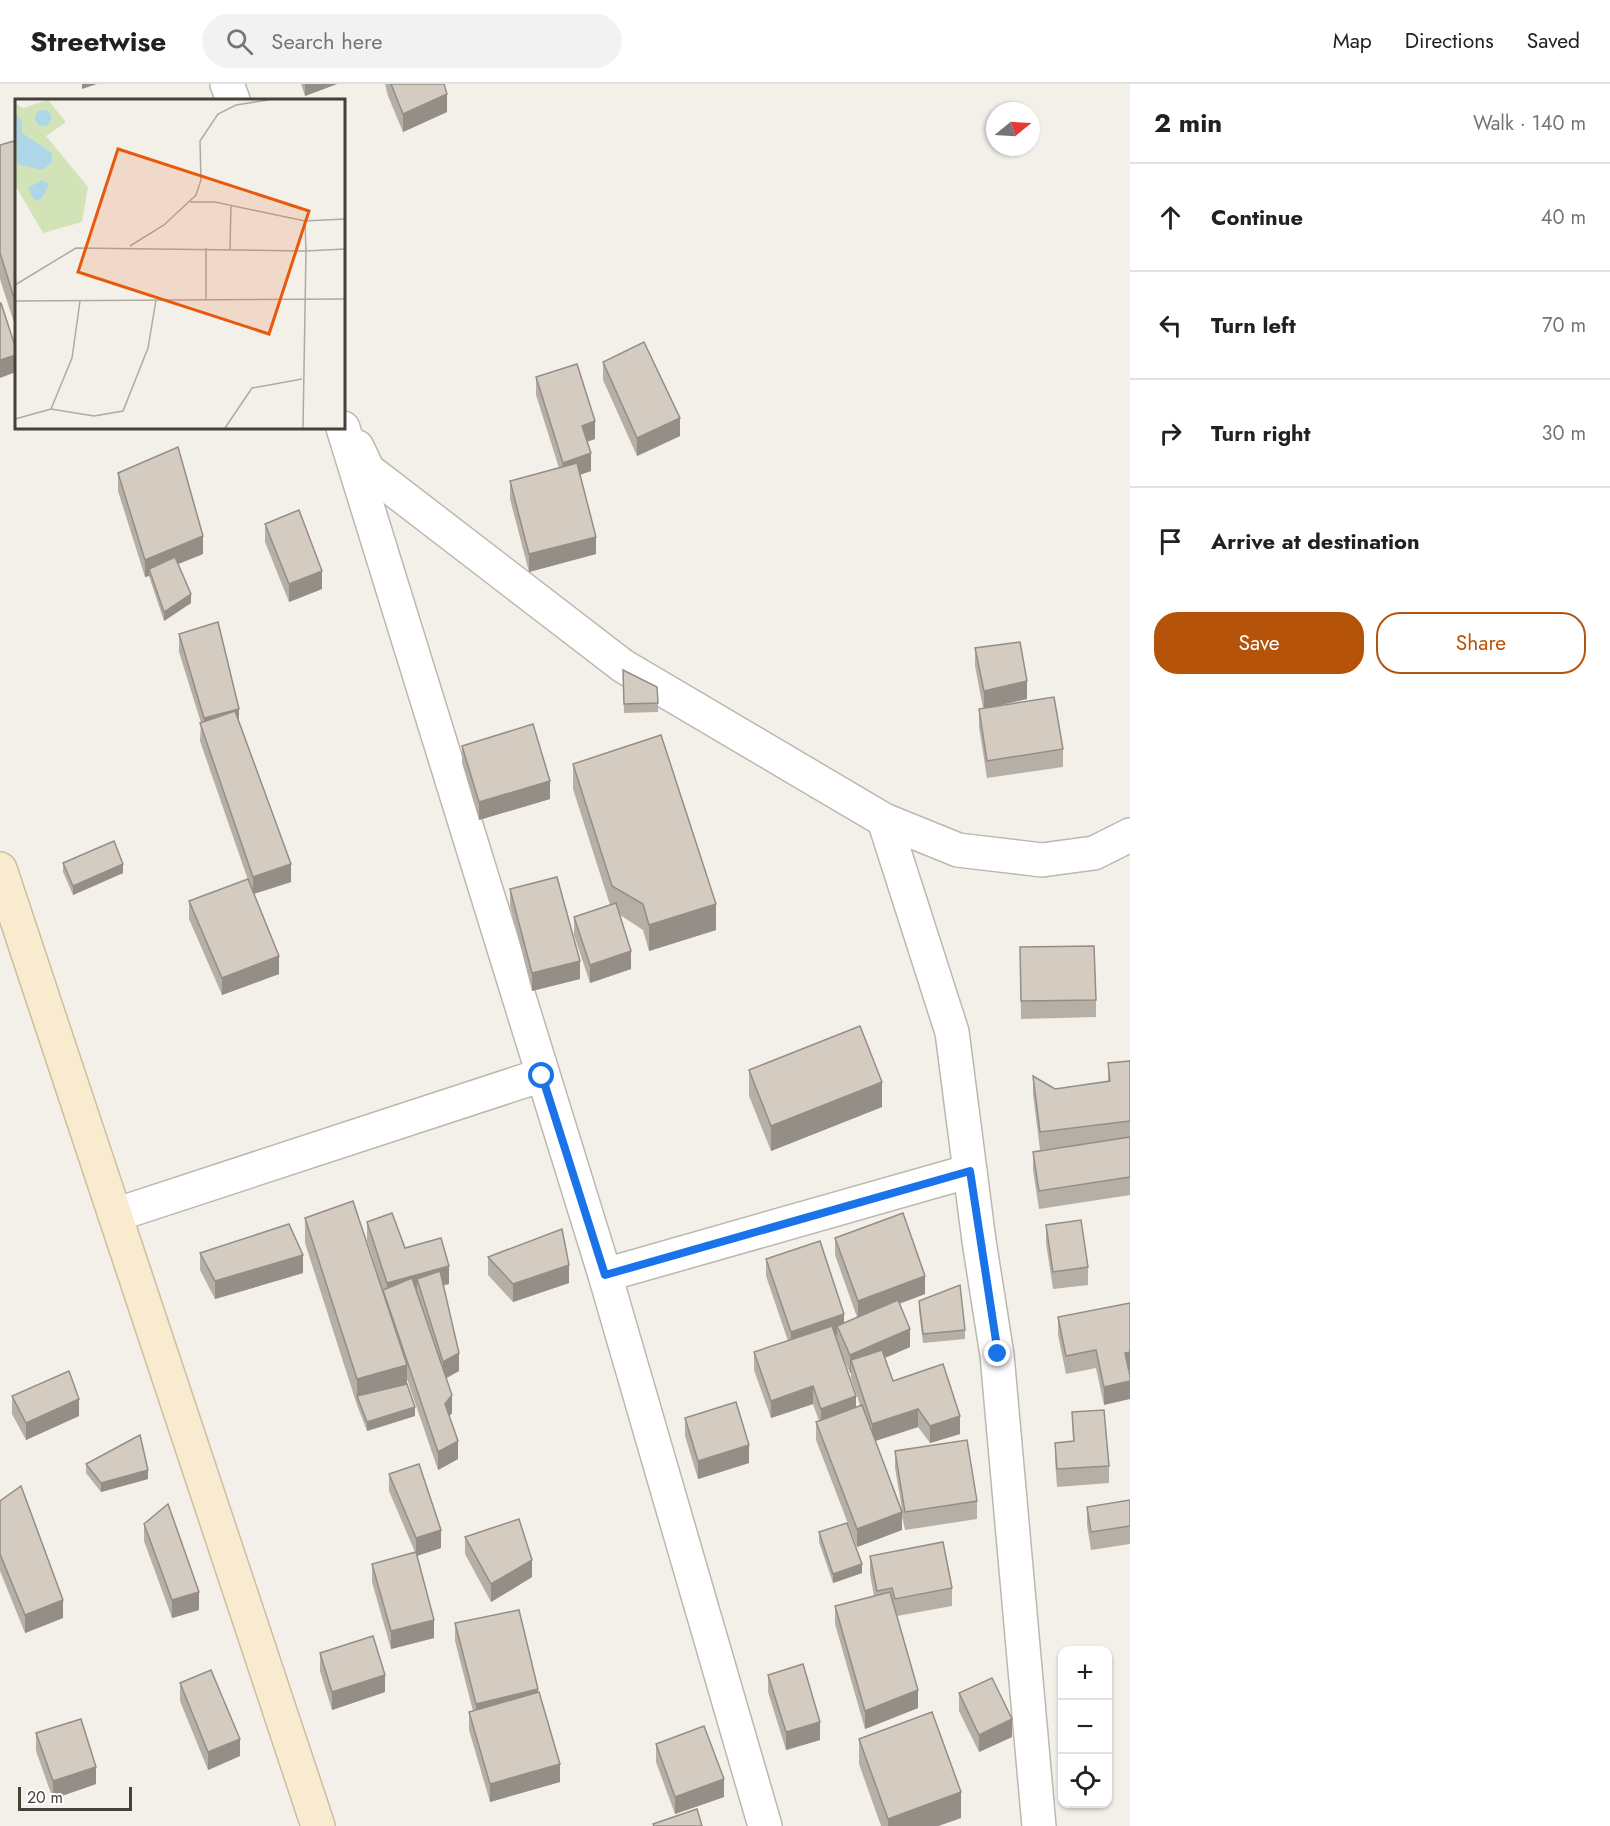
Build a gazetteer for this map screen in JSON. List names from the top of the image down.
{
  "scale_bar": "20 m",
  "north": "right",
  "page": {
    "header": "Streetwise",
    "search": "Search here",
    "nav": ["Map", "Directions", "Saved"],
    "heading": ["2 min", "Walk · 140 m"],
    "list": [
      ["Continue", "40 m"],
      ["Turn left", "70 m"],
      ["Turn right", "30 m"],
      "Arrive at destination"
    ],
    "buttons": ["Save", "Share"],
    "map_buttons": ["+", "−"],
    "scale": "20 m"
  }
}
